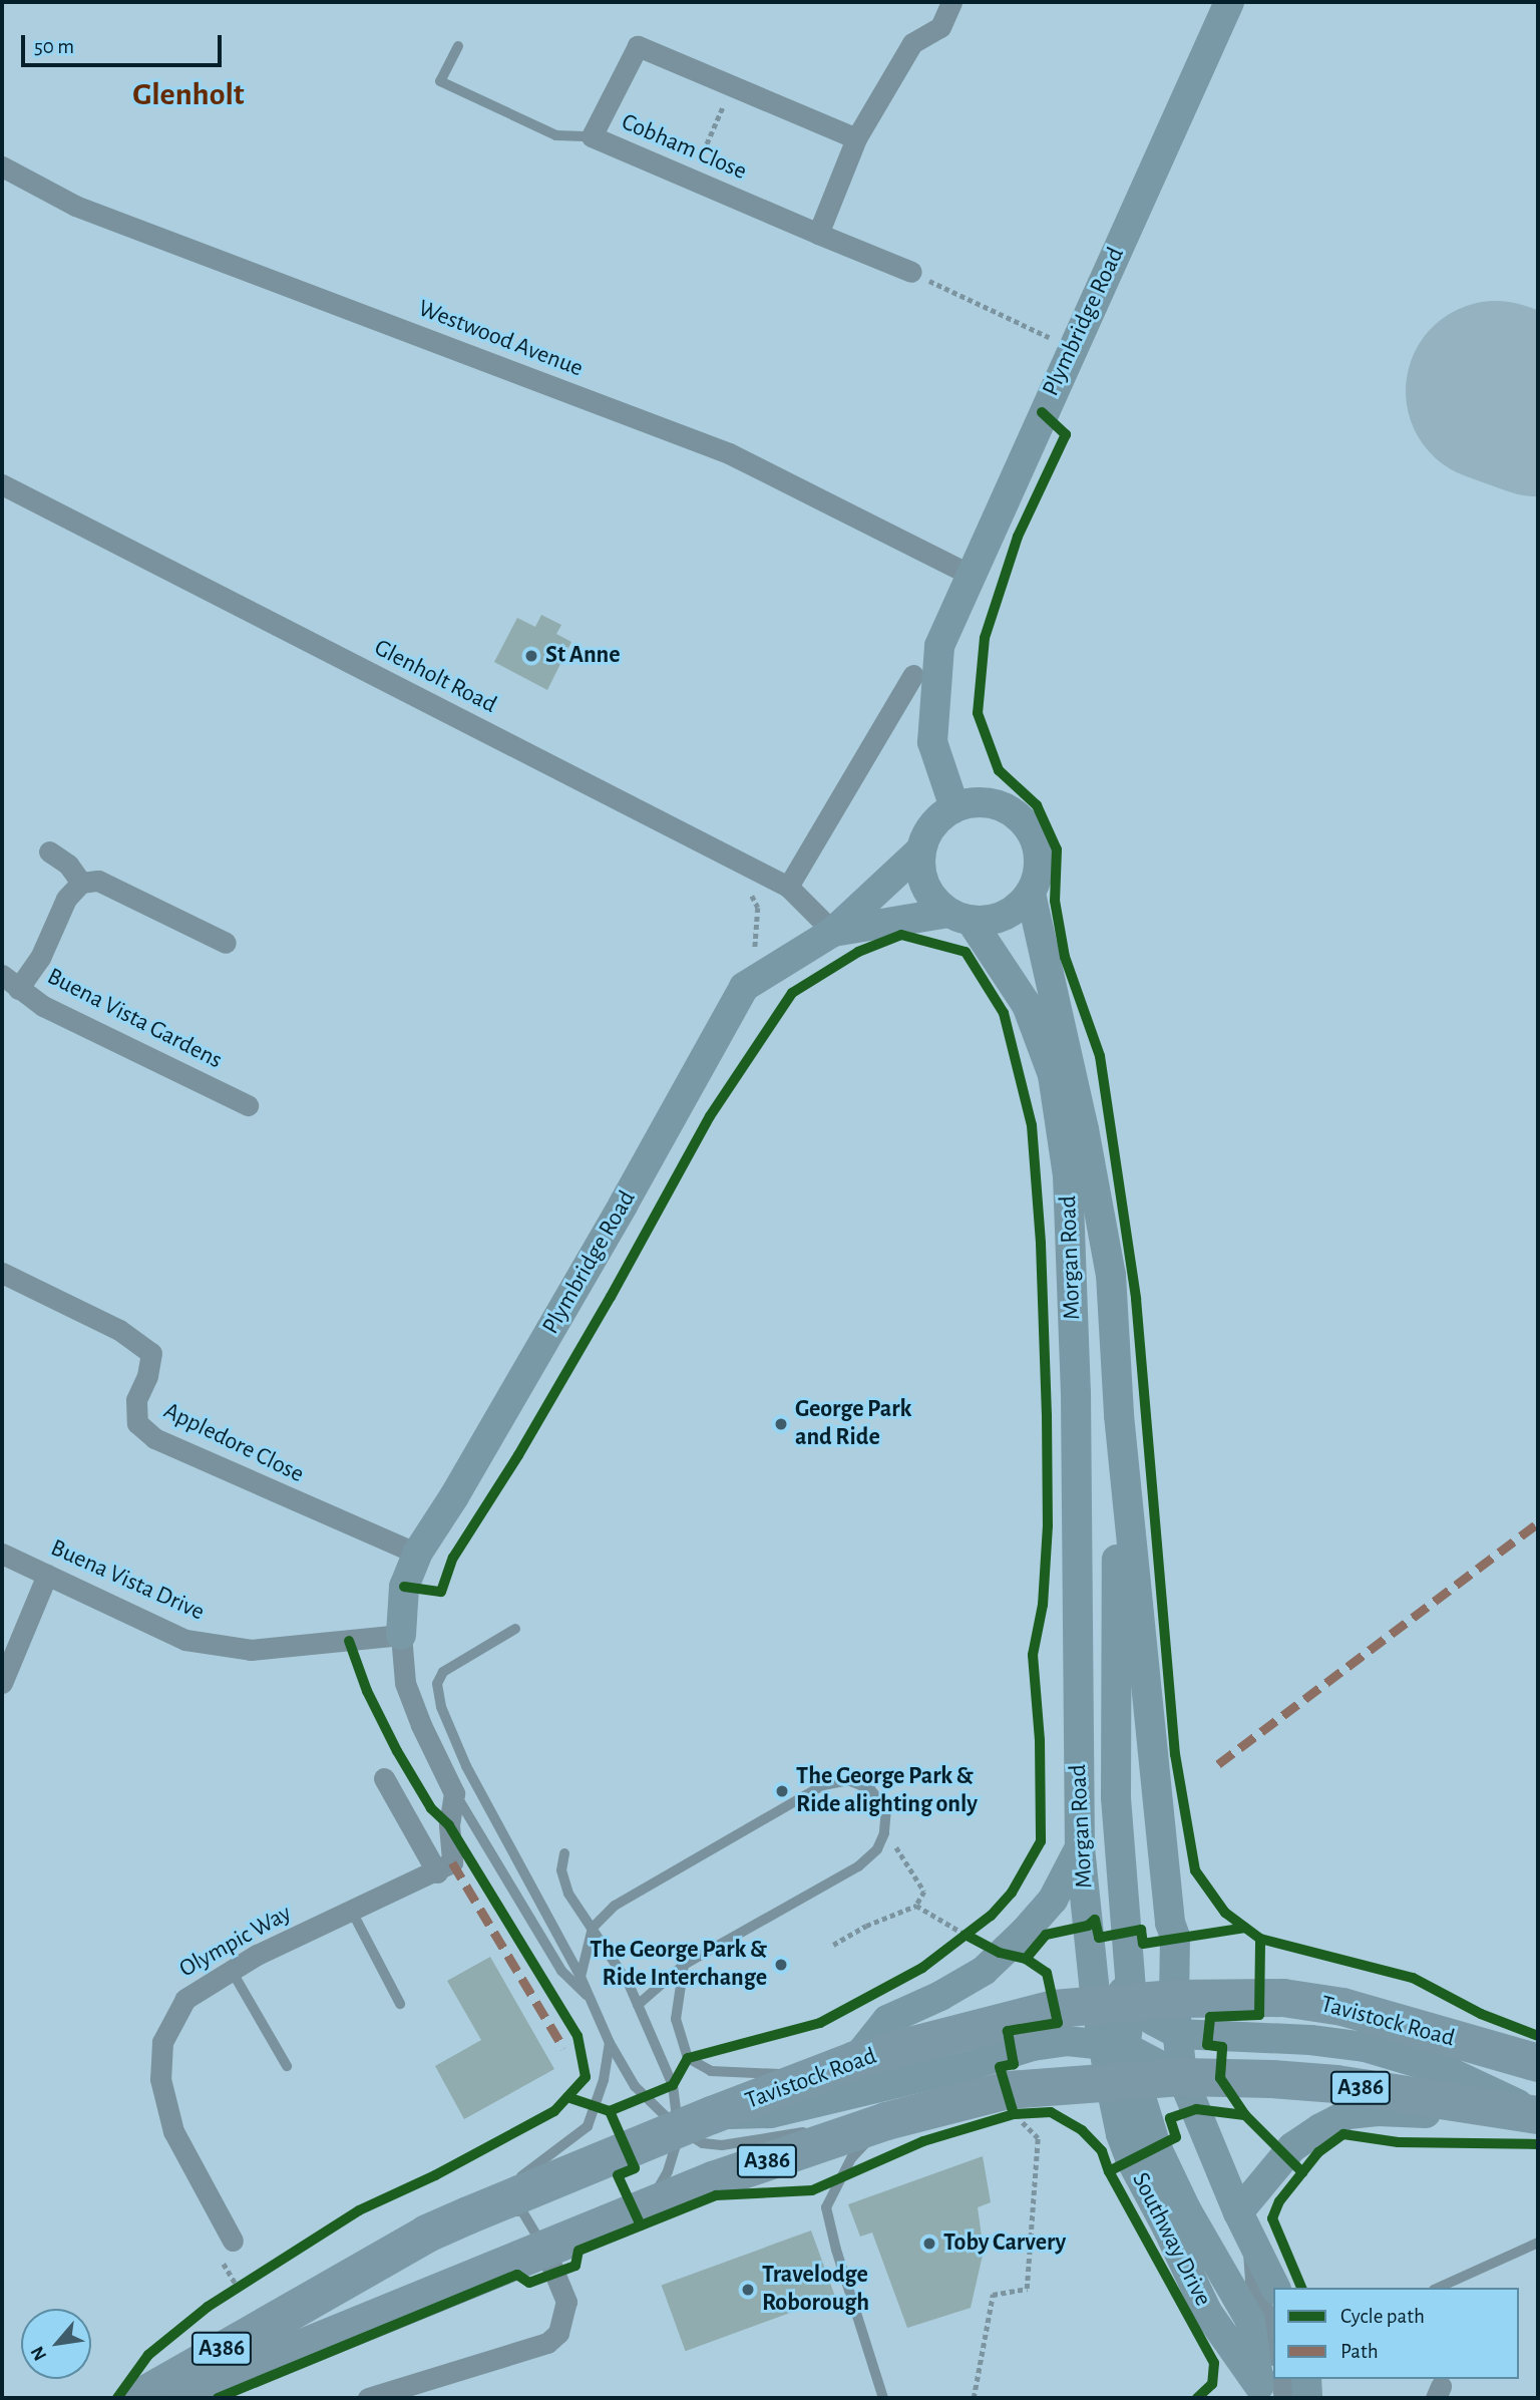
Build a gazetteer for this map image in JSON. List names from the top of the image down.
{
  "streets": {
    "highway": ["Tavistock Road", "A386"],
    "main road": ["Plymbridge Road", "Morgan Road", "Southway Drive"],
    "street": [
      "Cobham Close",
      "Westwood Avenue",
      "Glenholt Road",
      "Buena Vista Gardens",
      "Appledore Close",
      "Buena Vista Drive",
      "Olympic Way"
    ]
  },
  "crossings": [
    ["Plymbridge Road", "Westwood Avenue"],
    ["Plymbridge Road", "Glenholt Road"],
    ["Plymbridge Road", "Morgan Road"],
    ["Plymbridge Road", "Appledore Close"],
    ["Plymbridge Road", "Buena Vista Drive"],
    ["Morgan Road", "Tavistock Road"],
    ["Morgan Road", "A386"],
    ["Morgan Road", "Southway Drive"],
    ["A386", "Southway Drive"]
  ],
  "districts": ["Glenholt"],
  "places": [
    "St Anne",
    "George Park and Ride",
    "The George Park & Ride alighting only",
    "The George Park & Ride Interchange",
    "Toby Carvery",
    "Travelodge Roborough"
  ],
  "legend": ["Cycle path", "Path"],
  "scale_bar": "50 m",
  "north": "bottom left"
}
